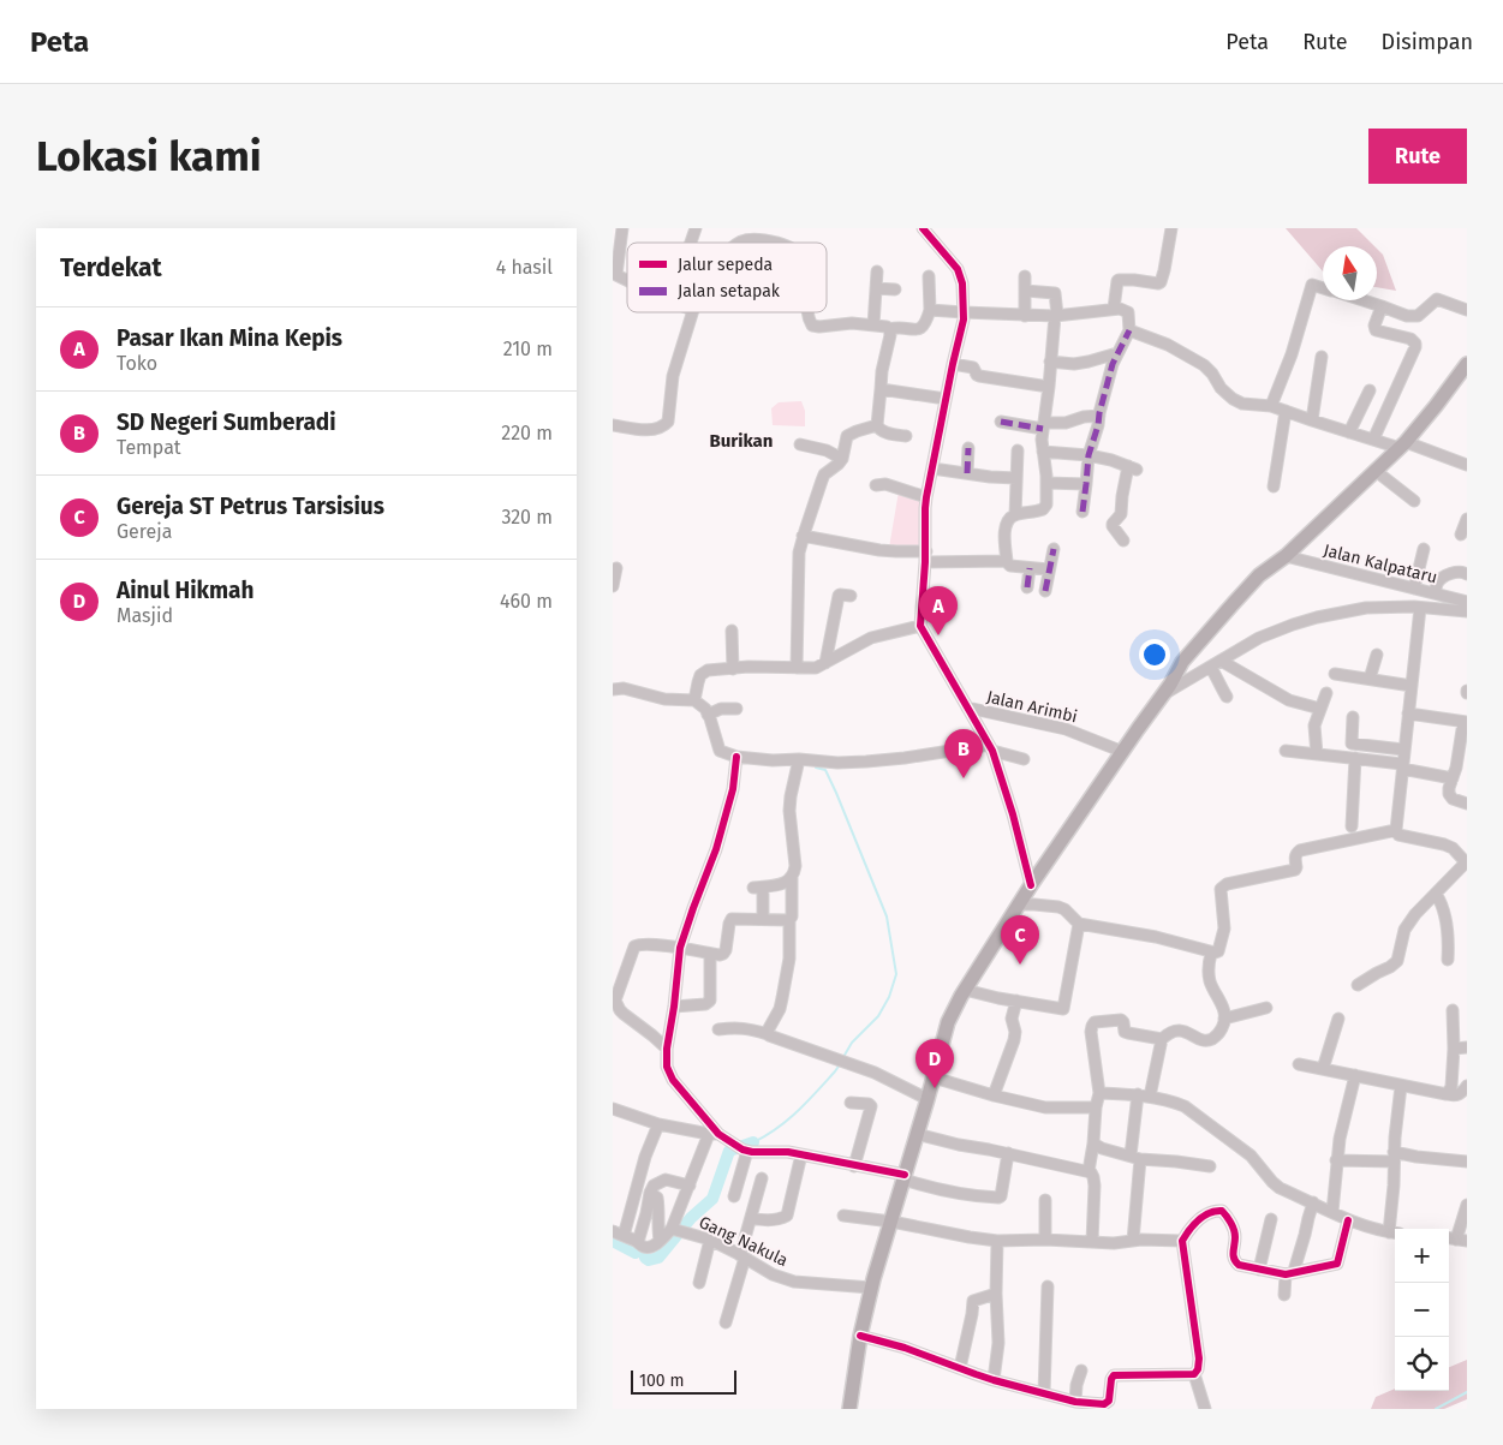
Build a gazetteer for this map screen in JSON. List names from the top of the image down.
{
  "streets": {
    "street": ["Jalan Kalpataru", "Jalan Arimbi", "Gang Nakula"]
  },
  "districts": ["Burikan"],
  "legend": ["Jalur sepeda", "Jalan setapak"],
  "scale_bar": "100 m",
  "north": "top",
  "page": {
    "header": "Peta",
    "nav": ["Peta", "Rute", "Disimpan"],
    "buttons": "Rute",
    "title": "Lokasi kami",
    "heading": ["Terdekat", "4 hasil"],
    "list": [
      {
        "mark": "A",
        "name": "Pasar Ikan Mina Kepis",
        "note": "Toko",
        "value": "210 m"
      },
      {
        "mark": "B",
        "name": "SD Negeri Sumberadi",
        "note": "Tempat",
        "value": "220 m"
      },
      {
        "mark": "C",
        "name": "Gereja ST Petrus Tarsisius",
        "note": "Gereja",
        "value": "320 m"
      },
      {
        "mark": "D",
        "name": "Ainul Hikmah",
        "note": "Masjid",
        "value": "460 m"
      }
    ],
    "pins": [
      "A",
      "B",
      "C",
      "D"
    ],
    "map_buttons": ["+", "−"],
    "scale": "100 m"
  }
}
